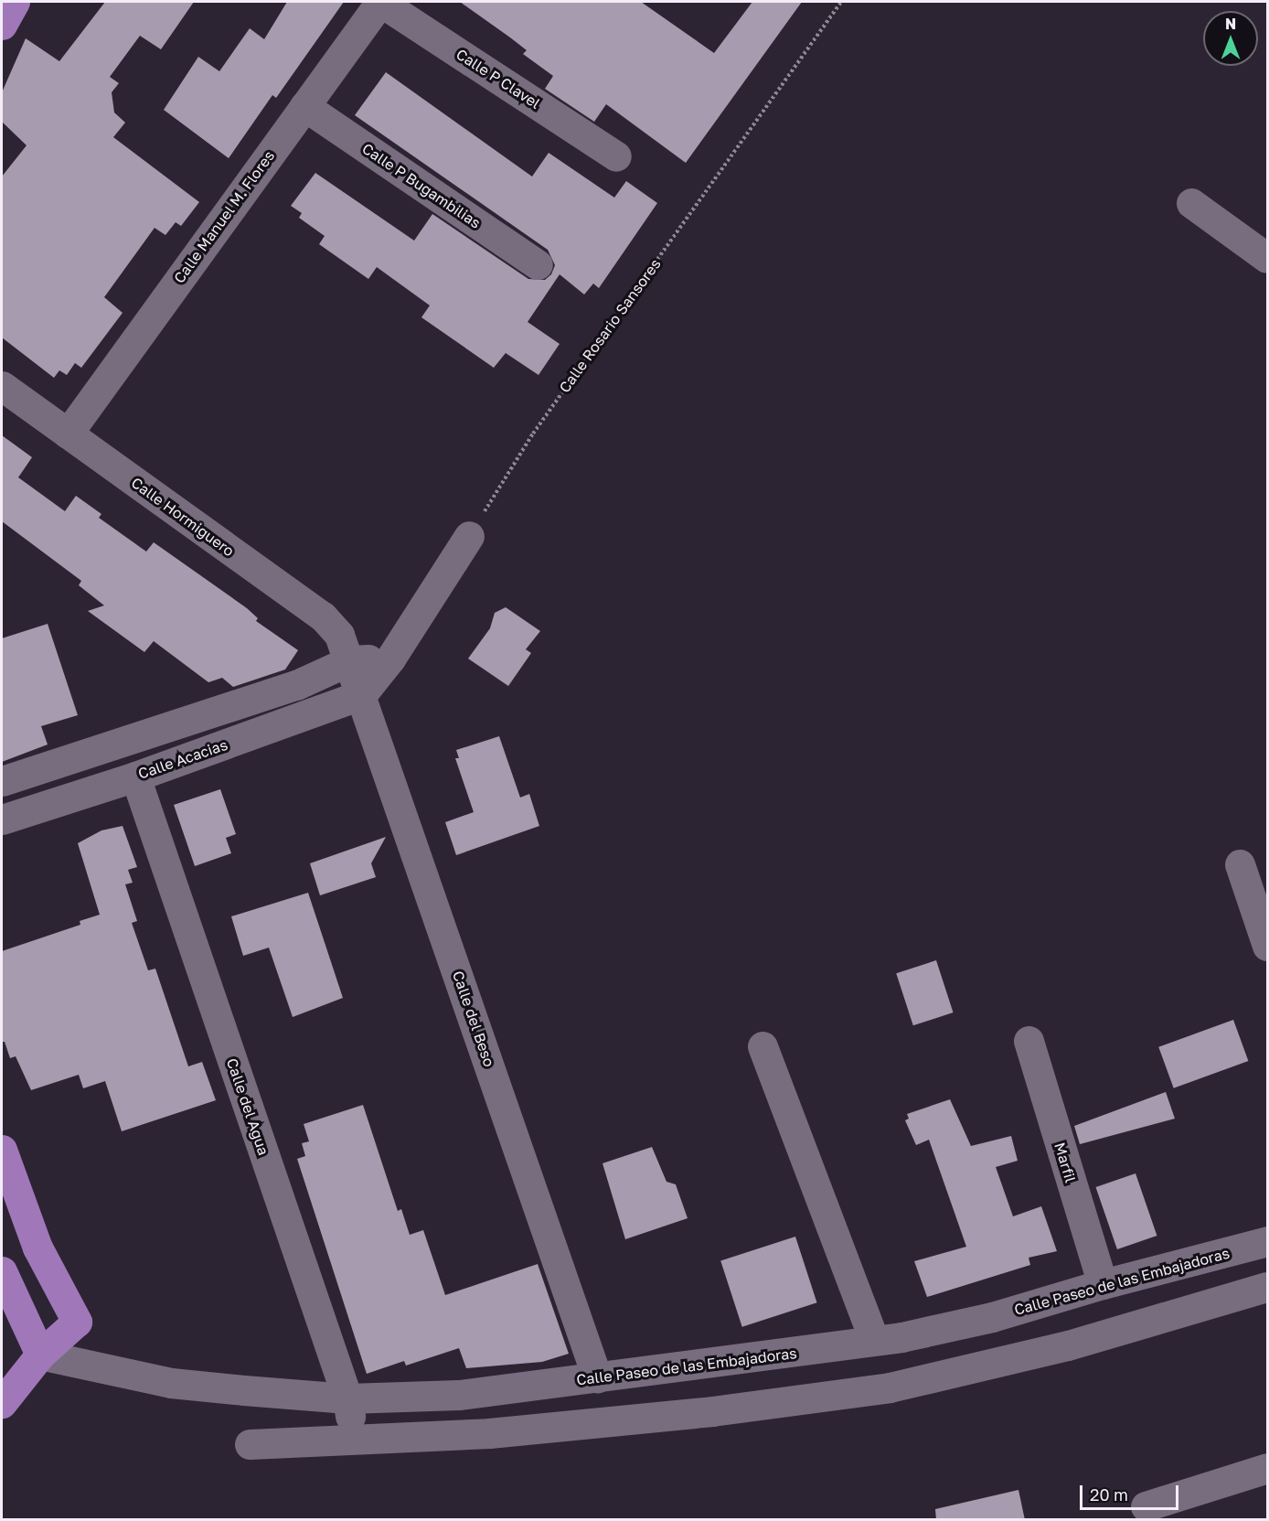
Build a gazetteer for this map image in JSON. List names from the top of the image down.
{
  "streets": {
    "street": [
      "Calle P Clavel",
      "Calle P Bugambilias",
      "Calle Manuel M. Flores",
      "Calle Hormiguero",
      "Calle Acacias",
      "Calle del Beso",
      "Calle del Agua",
      "Marfil",
      "Calle Paseo de las Embajadoras"
    ],
    "path": ["Calle Rosario Sansores"]
  },
  "crossings": [
    ["Calle P Clavel", "Calle Manuel M. Flores"],
    ["Calle P Bugambilias", "Calle Manuel M. Flores"],
    ["Calle Manuel M. Flores", "Calle Hormiguero"],
    ["Calle Hormiguero", "Calle del Beso"],
    ["Calle Acacias", "Calle del Beso"],
    ["Calle Acacias", "Calle del Agua"],
    ["Calle del Beso", "Calle Paseo de las Embajadoras"],
    ["Calle del Agua", "Calle Paseo de las Embajadoras"],
    ["Marfil", "Calle Paseo de las Embajadoras"]
  ],
  "scale_bar": "20 m",
  "north": "top"
}
